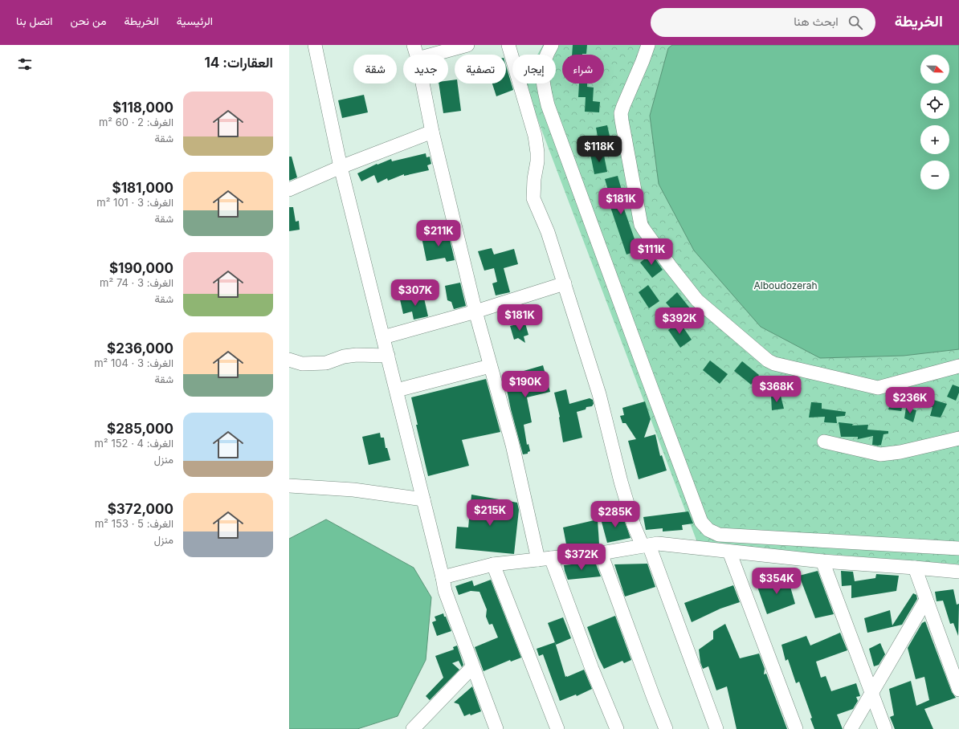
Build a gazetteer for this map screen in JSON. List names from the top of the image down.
{
  "parks": ["Alboudozerah"],
  "north": "right",
  "page": {
    "header": "الخريطة",
    "search": "ابحث هنا",
    "nav": [
      "الرئيسية",
      "الخريطة",
      "من نحن",
      "اتصل بنا"
    ],
    "heading": "العقارات: 14",
    "map_buttons": ["+", "−"],
    "chip": [
      "شراء",
      "إيجار",
      "تصفية",
      "جديد",
      "شقة"
    ],
    "list": [
      {
        "name": "$118,000",
        "note": "الغرف: 2 · 60 m² · شقة"
      },
      {
        "name": "$181,000",
        "note": "الغرف: 3 · 101 m² · شقة"
      },
      {
        "name": "$190,000",
        "note": "الغرف: 3 · 74 m² · شقة"
      },
      {
        "name": "$236,000",
        "note": "الغرف: 3 · 104 m² · شقة"
      },
      {
        "name": "$285,000",
        "note": "الغرف: 4 · 152 m² · منزل"
      },
      {
        "name": "$372,000",
        "note": "الغرف: 5 · 153 m² · منزل"
      }
    ],
    "price": [
      "$118K",
      "$181K",
      "$211K",
      "$111K",
      "$307K",
      "$181K",
      "$392K",
      "$190K",
      "$368K",
      "$236K",
      "$215K",
      "$285K",
      "$372K",
      "$354K"
    ]
  }
}
